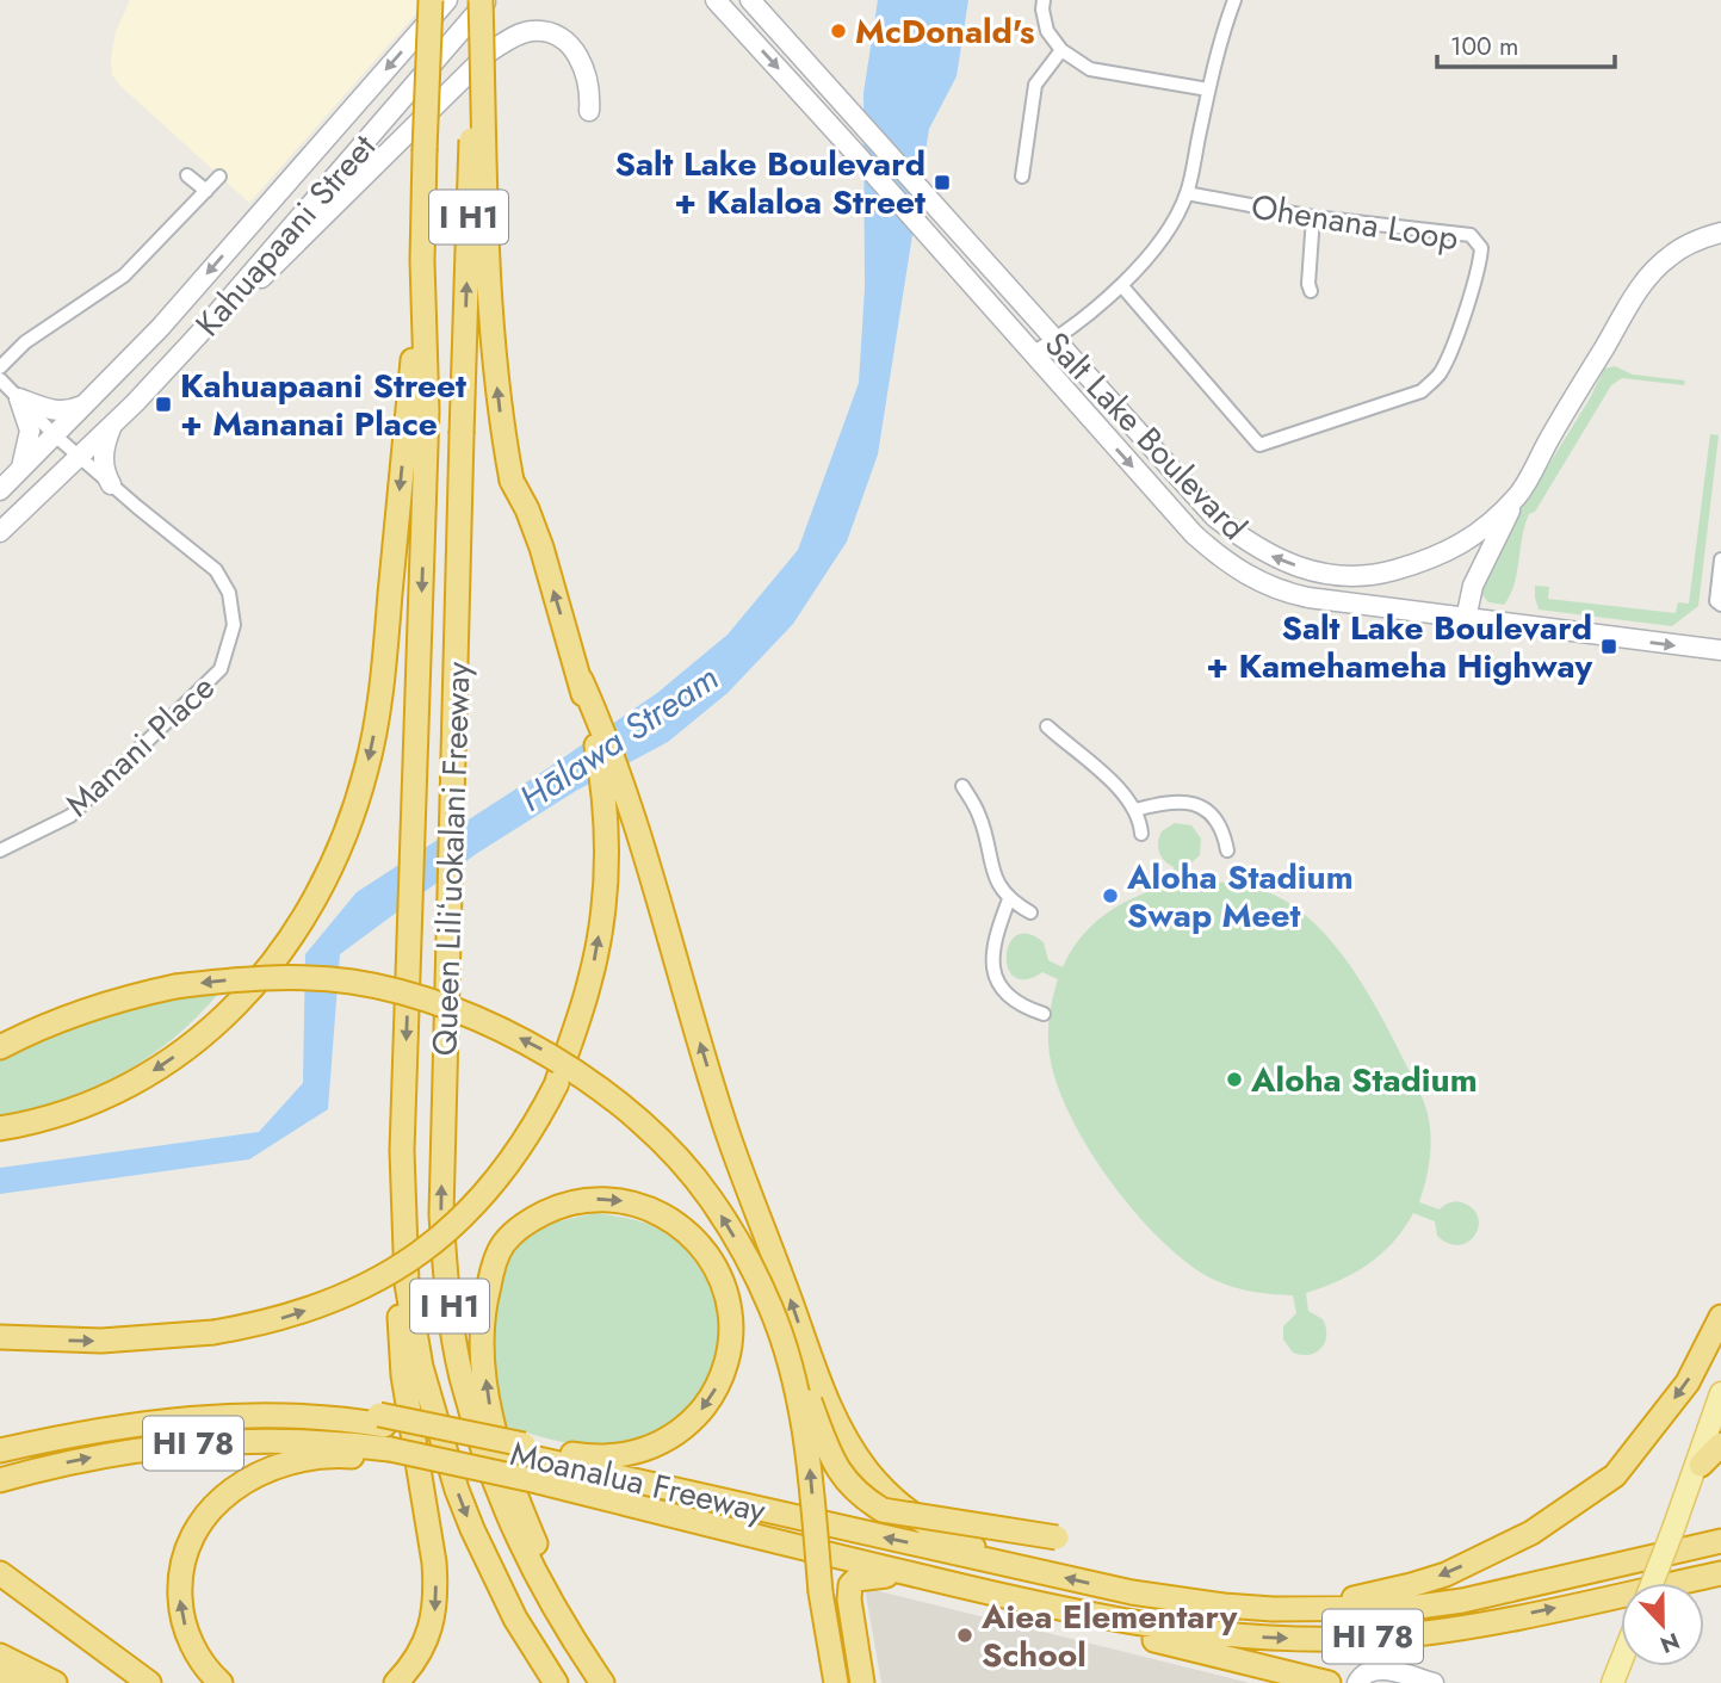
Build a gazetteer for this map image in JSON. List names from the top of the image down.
{
  "streets": {
    "highway": [
      "I H1",
      "Queen Liliʻuokalani Freeway",
      "HI 78",
      "Moanalua Freeway"
    ],
    "main road": ["Kahuapaani Street", "Salt Lake Boulevard"],
    "street": ["Ohenana Loop", "Manani Place"]
  },
  "crossings": [
    ["Kahuapaani Street", "Manani Place"],
    ["HI 78", "Moanalua Freeway"]
  ],
  "water": ["Hālawa Stream"],
  "places": {
    "other": [
      "McDonald's",
      "Aloha Stadium Swap Meet",
      "Aloha Stadium",
      "Aiea Elementary School"
    ],
    "transit": ["Salt Lake Boulevard + Kalaloa Street", "Kahuapaani Street + Mananai Place", "Salt Lake Boulevard + Kamehameha Highway"]
  },
  "scale_bar": "100 m",
  "north": "bottom"
}
